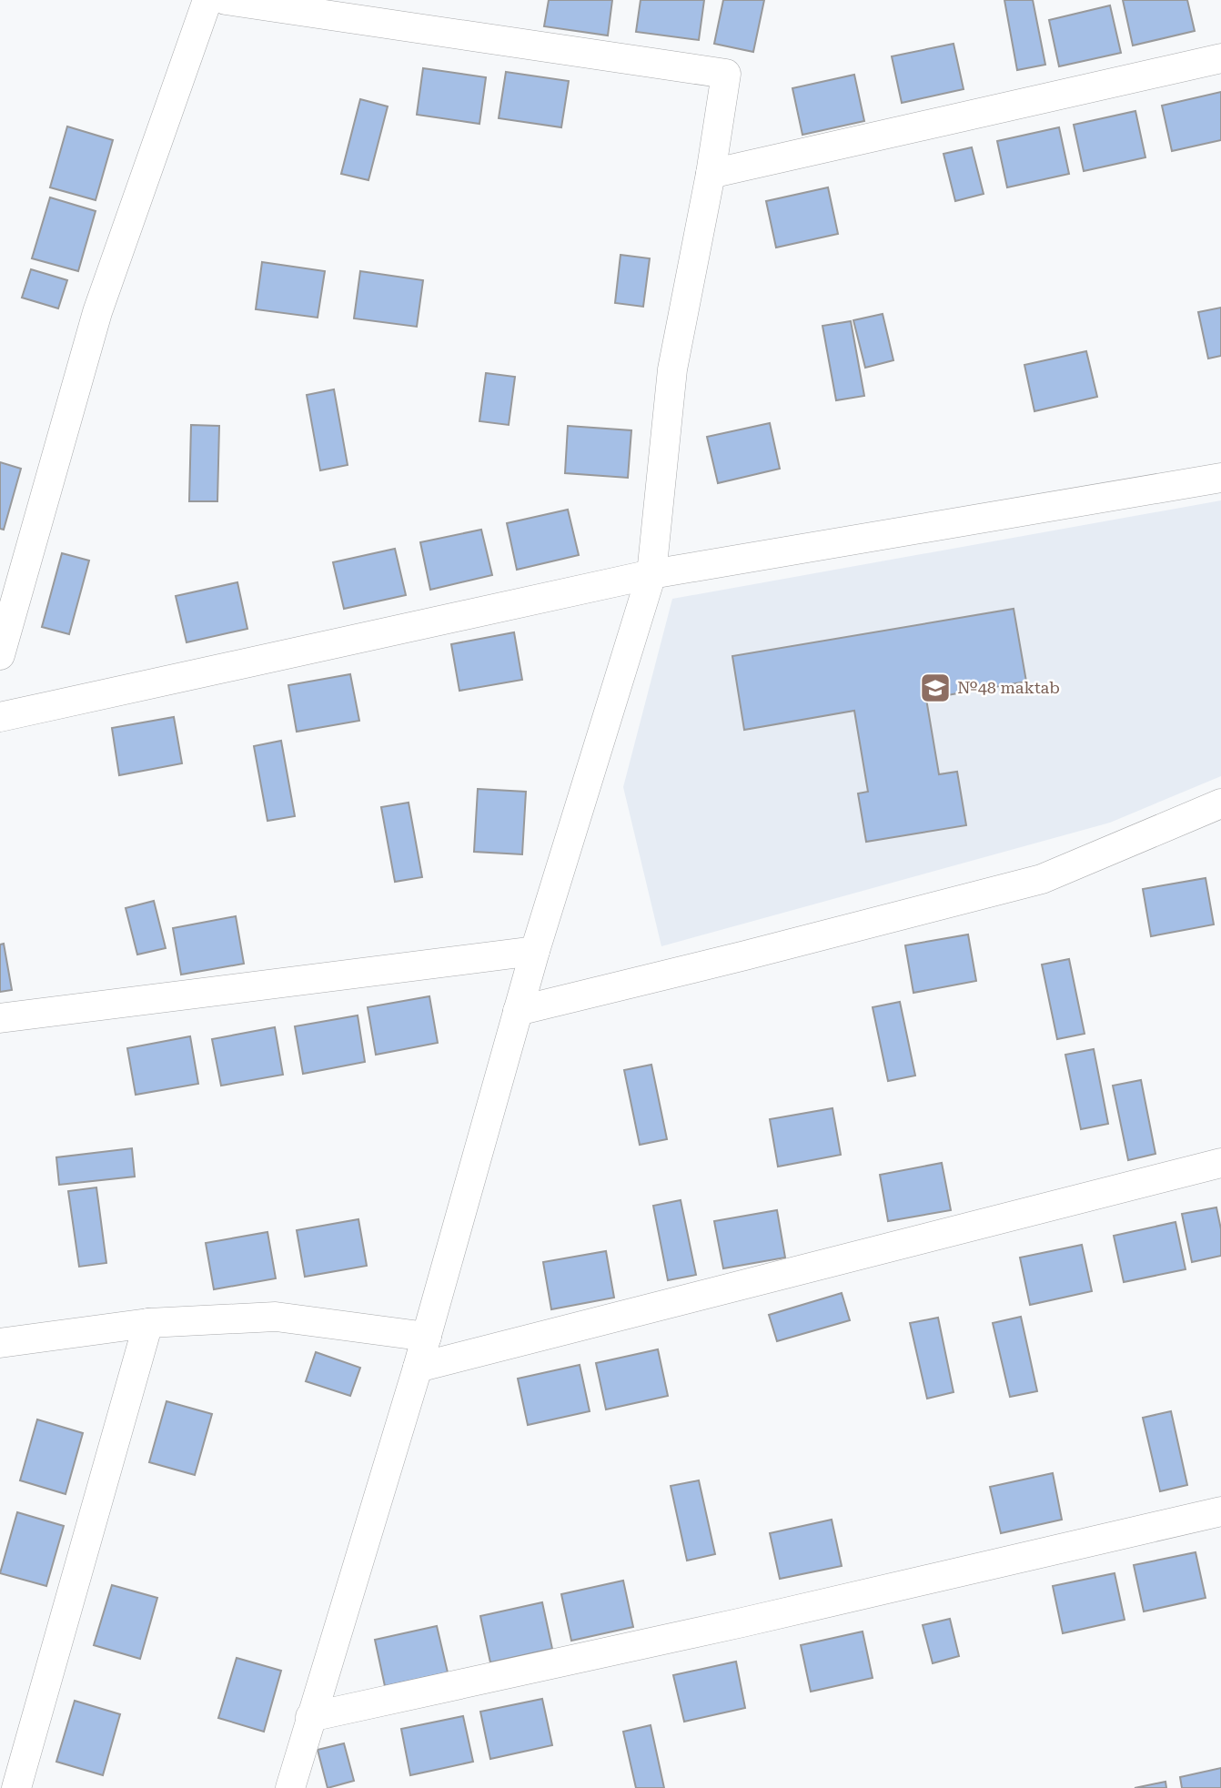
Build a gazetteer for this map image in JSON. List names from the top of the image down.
{
  "places": {
    "school or university": ["№48 maktab"]
  }
}
